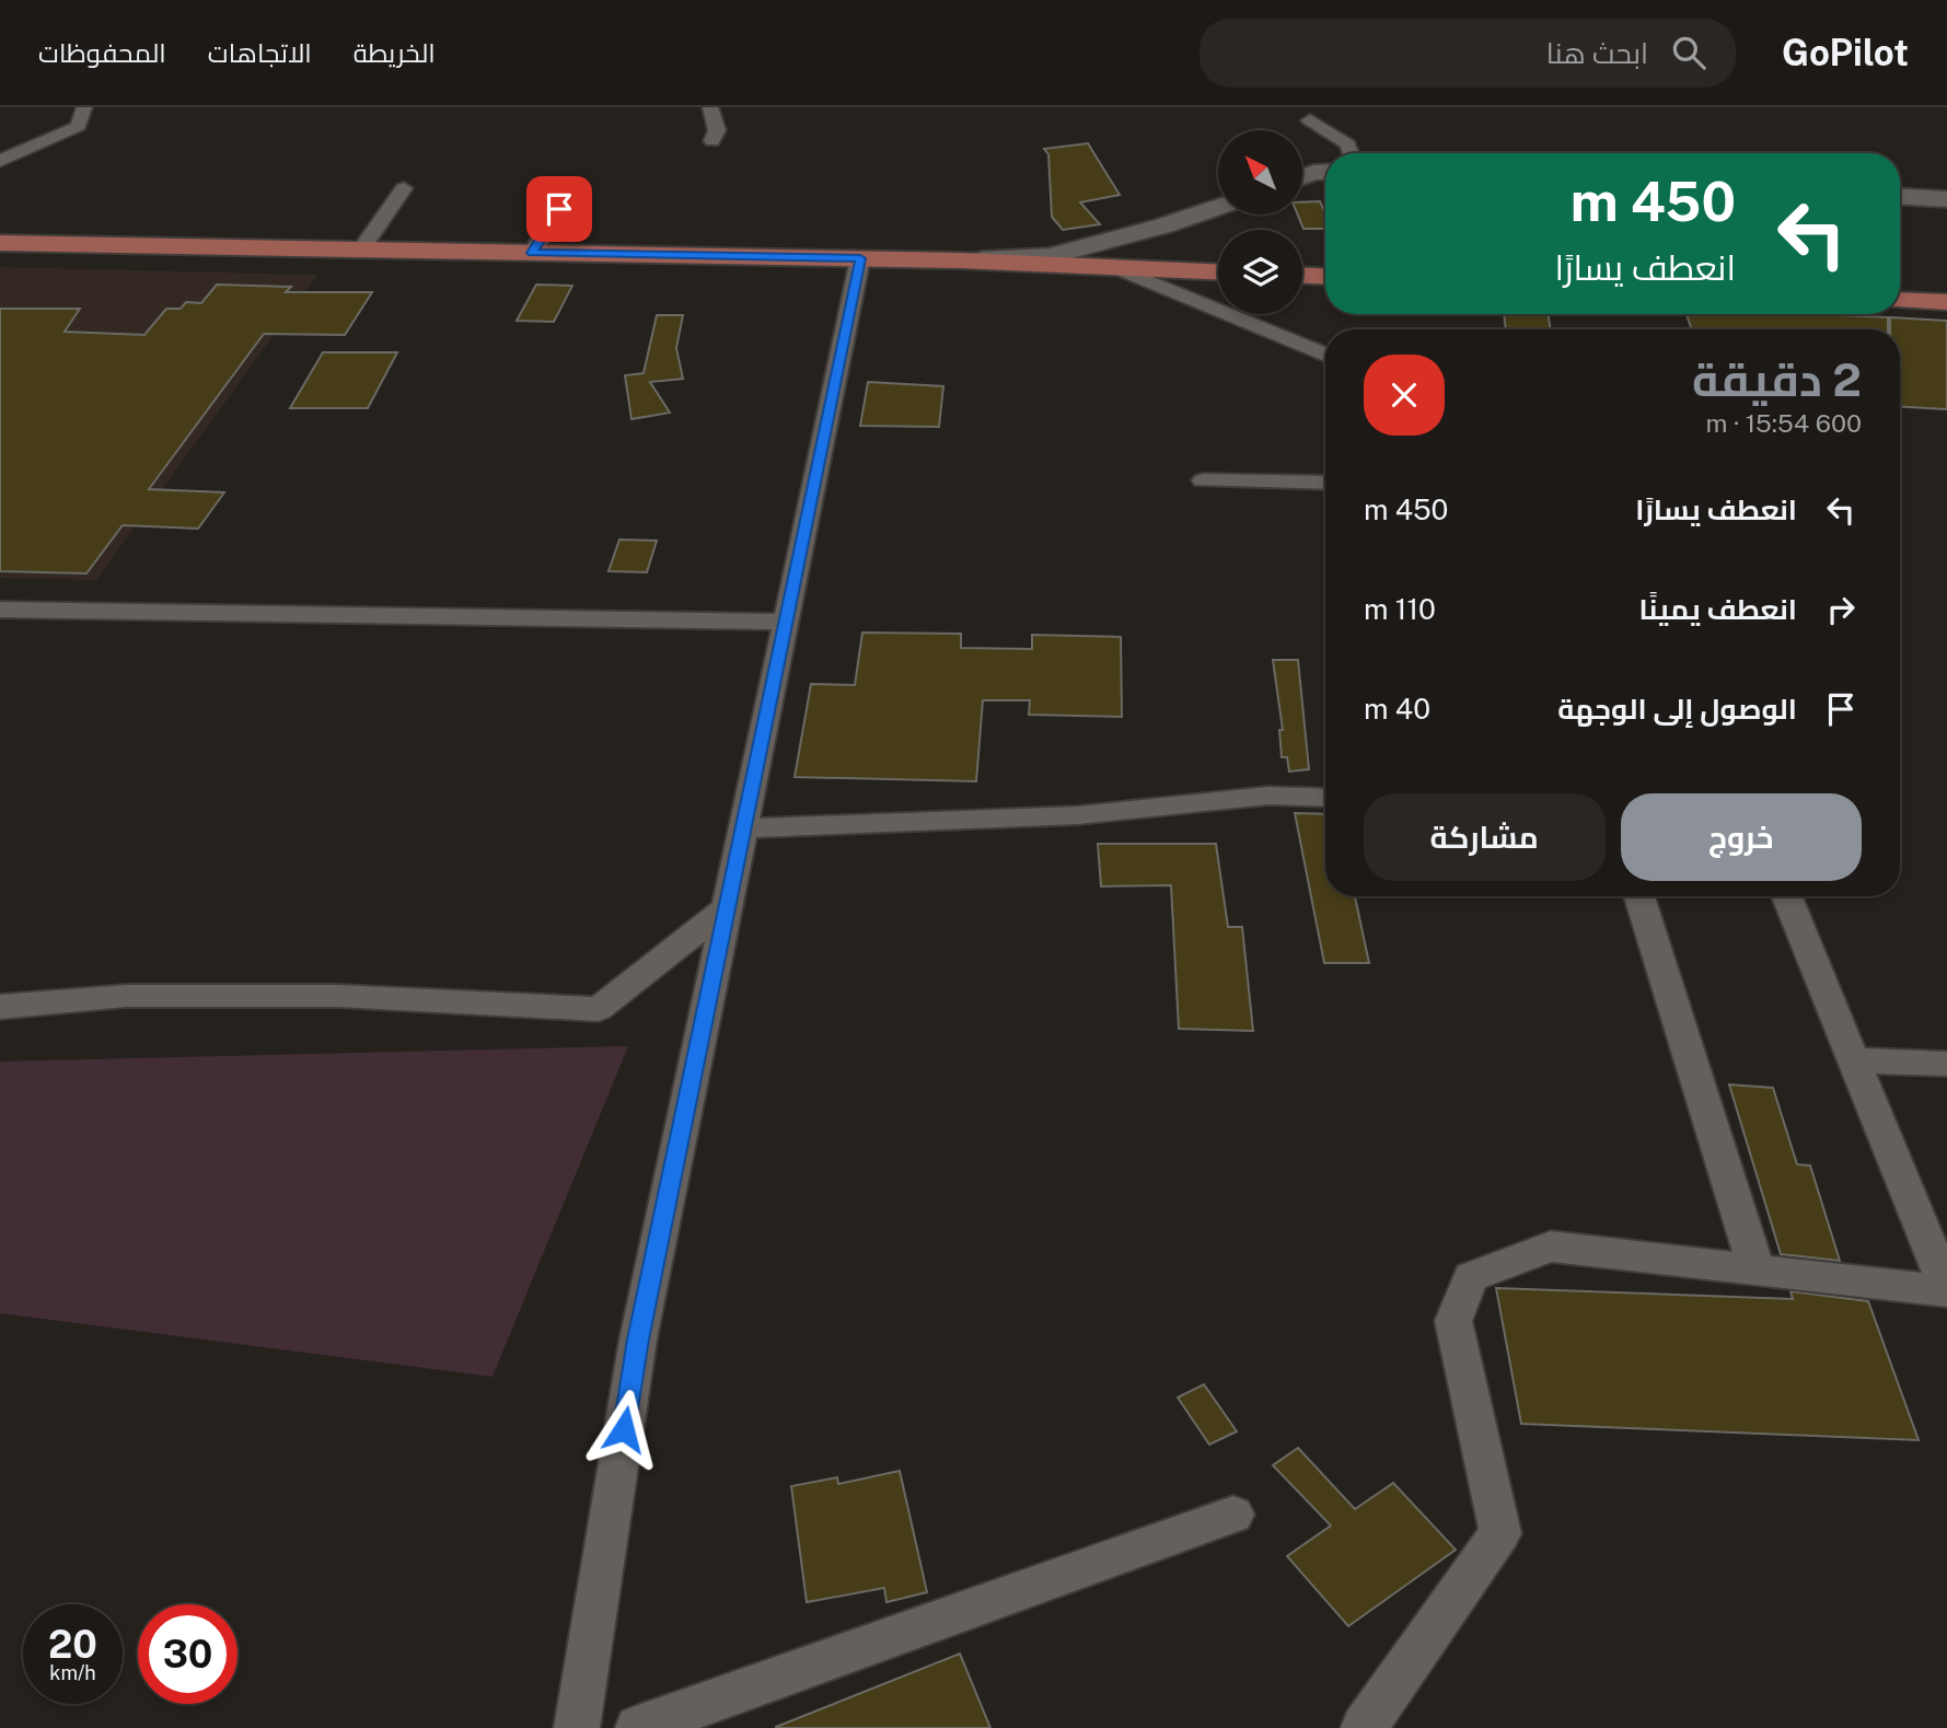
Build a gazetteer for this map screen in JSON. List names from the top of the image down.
{
  "north": "top left",
  "page": {
    "header": "GoPilot",
    "search": "ابحث هنا",
    "nav": ["الخريطة", "الاتجاهات", "المحفوظات"],
    "turn": ["450 m", "انعطف يسارًا"],
    "heading": ["2 دقيقة", "600 m · 15:54"],
    "list": [
      {
        "name": "انعطف يسارًا",
        "value": "450 m"
      },
      {
        "name": "انعطف يمينًا",
        "value": "110 m"
      },
      {
        "name": "الوصول إلى الوجهة",
        "value": "40 m"
      }
    ],
    "buttons": ["خروج", "مشاركة"],
    "speed": "20 km/h",
    "limit": "30"
  }
}
